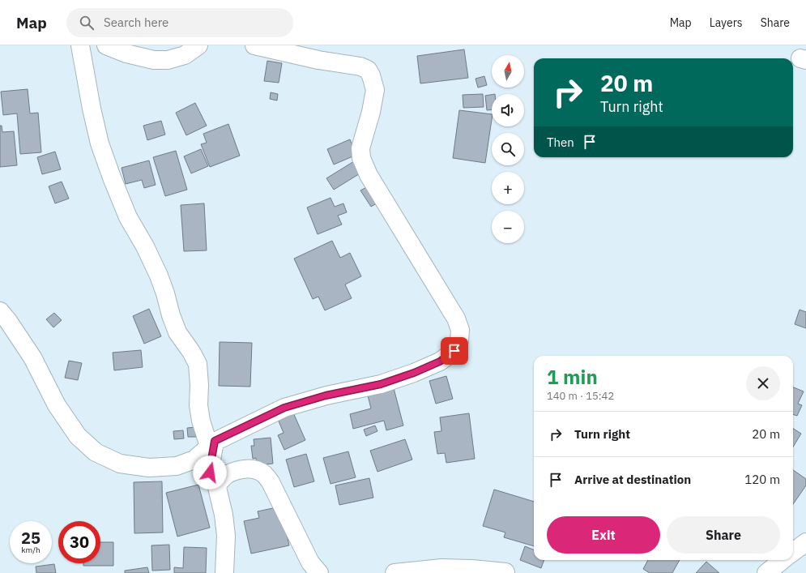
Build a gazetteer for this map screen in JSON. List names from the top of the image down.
{
  "north": "top",
  "page": {
    "header": "Map",
    "search": "Search here",
    "nav": ["Map", "Layers", "Share"],
    "map_buttons": ["+", "−"],
    "turn": ["20 m", "Turn right"],
    "then": "Then",
    "heading": ["1 min", "140 m · 15:42"],
    "list": [
      {
        "name": "Turn right",
        "value": "20 m"
      },
      {
        "name": "Arrive at destination",
        "value": "120 m"
      }
    ],
    "buttons": ["Exit", "Share"],
    "speed": "25 km/h",
    "limit": "30"
  }
}
